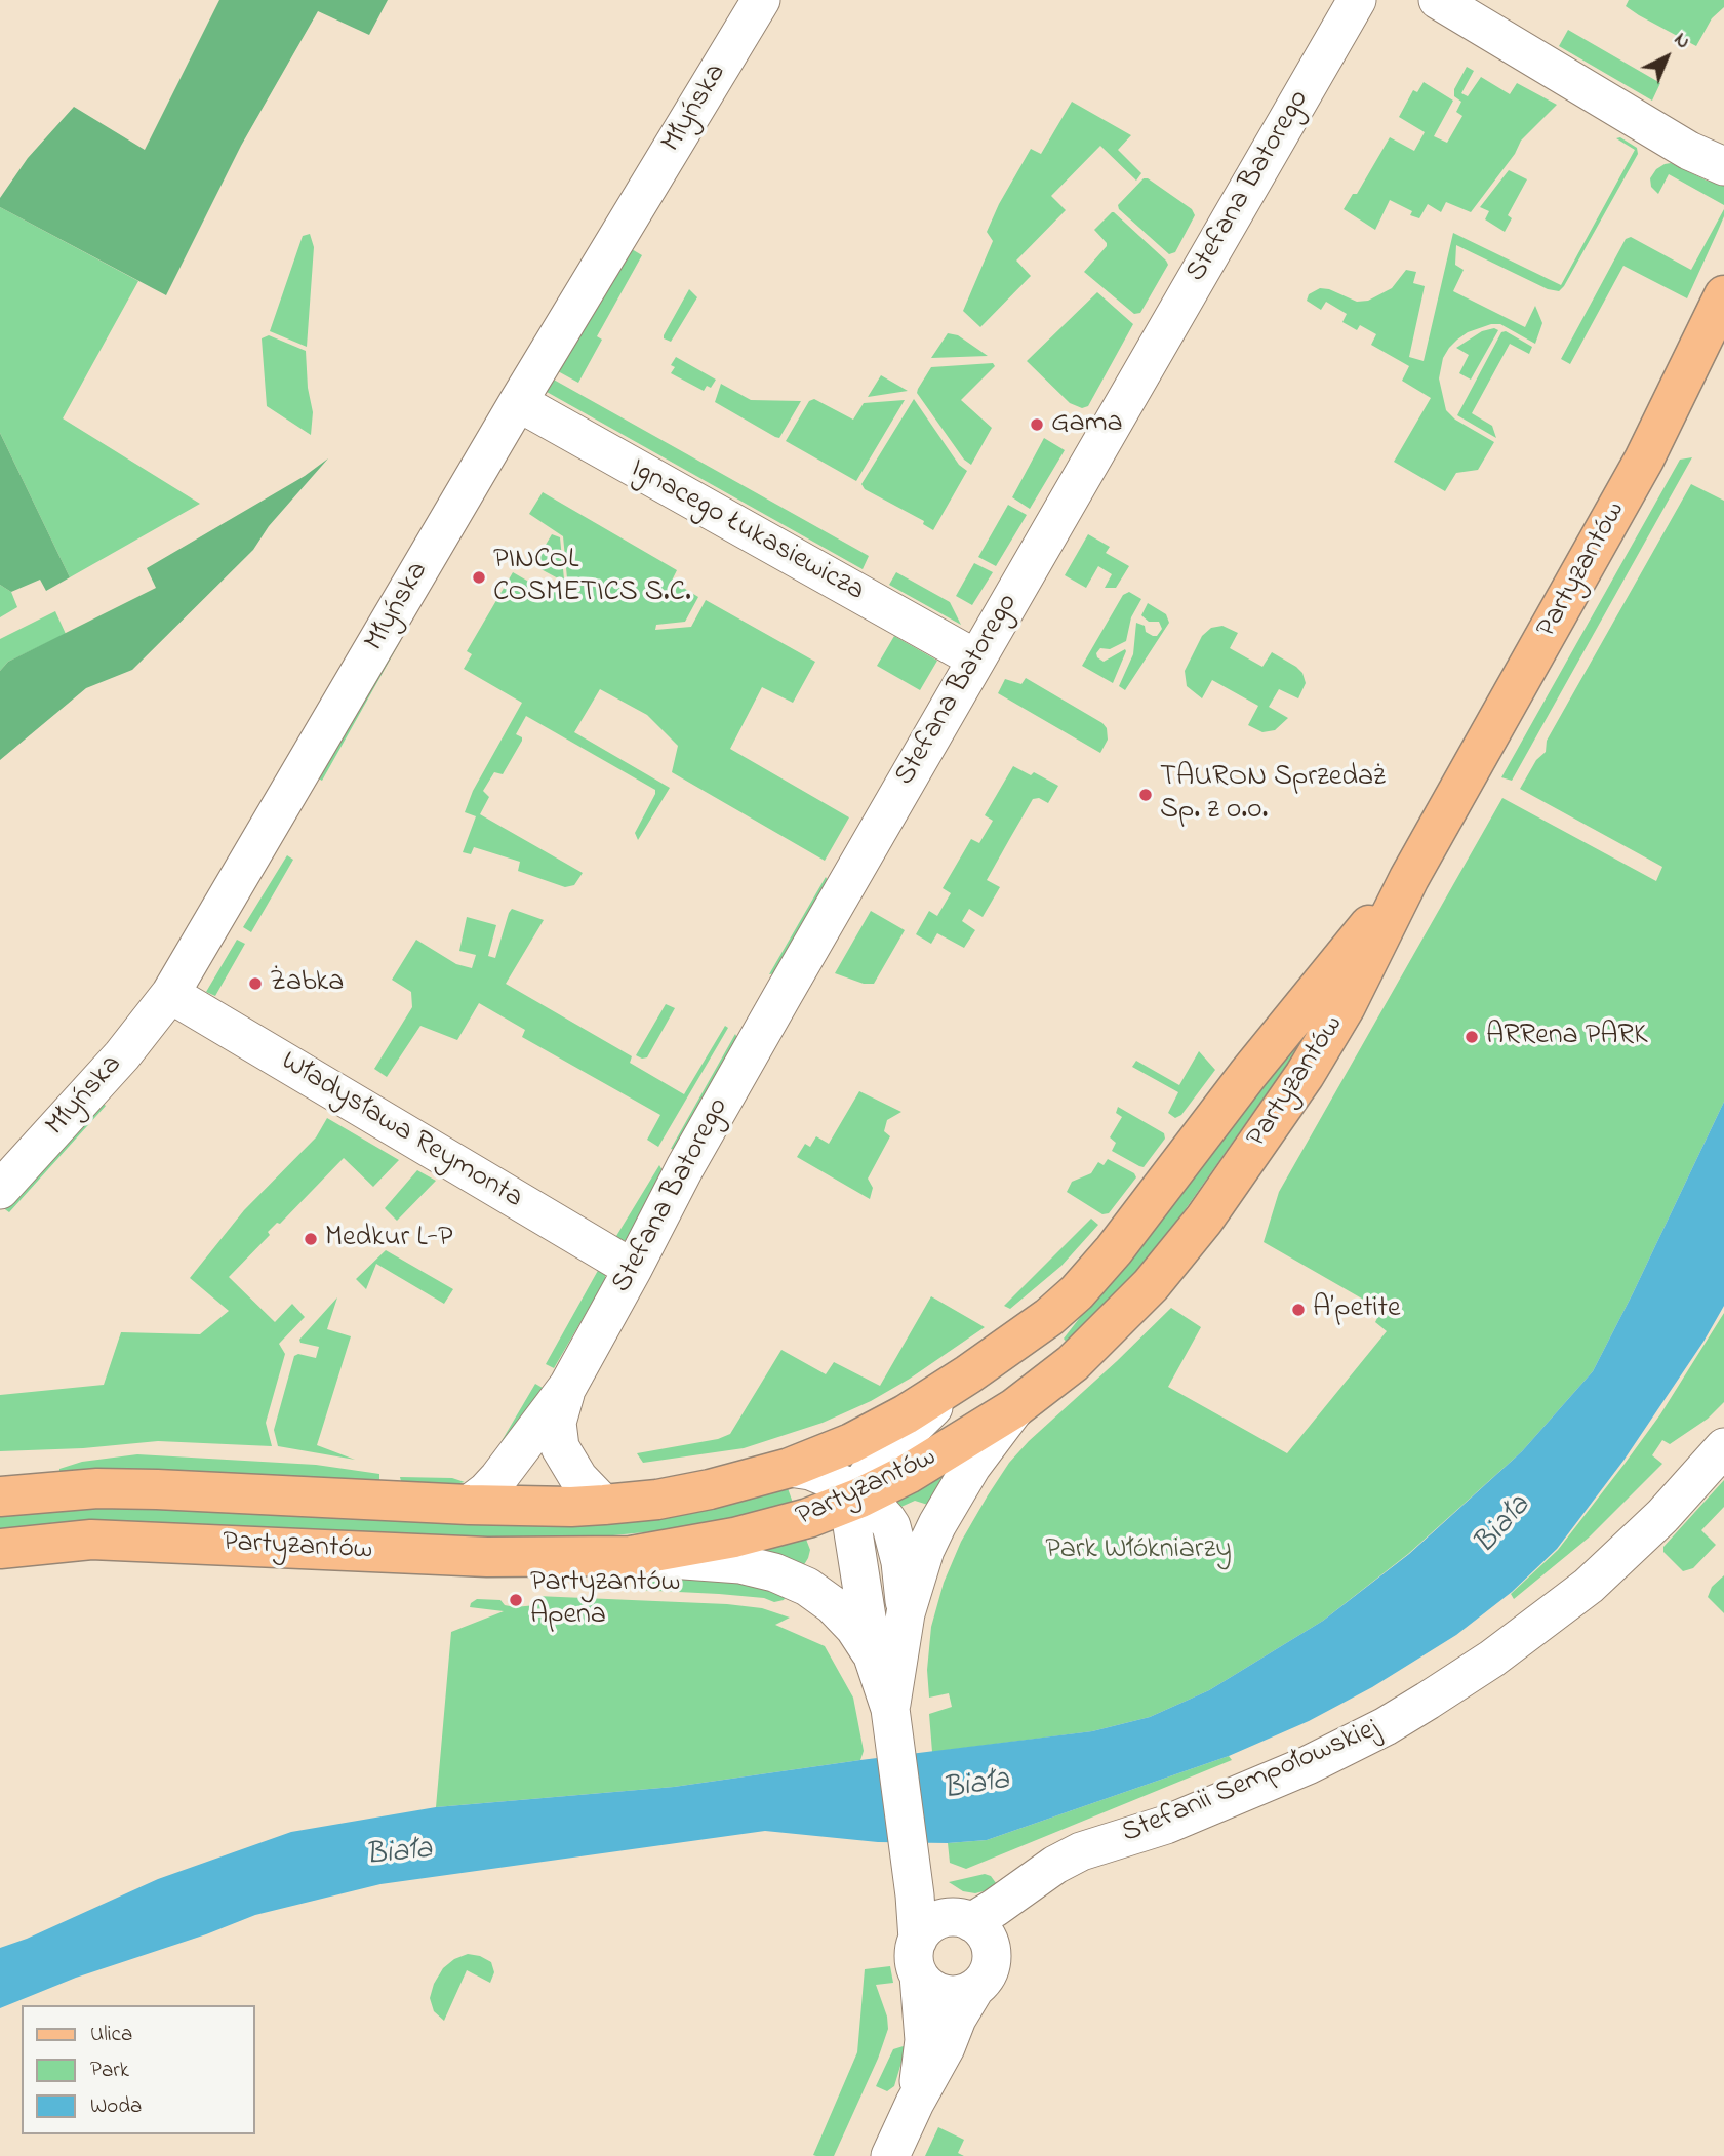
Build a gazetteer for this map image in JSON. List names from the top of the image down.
{
  "streets": {
    "main road": ["Partyzantów"],
    "street": [
      "Młyńska",
      "Stefana Batorego",
      "Ignacego Łukasiewicza",
      "Władysława Reymonta",
      "Stefanii Sempołowskiej"
    ]
  },
  "crossings": [
    ["Młyńska", "Ignacego Łukasiewicza"],
    ["Młyńska", "Władysława Reymonta"],
    ["Stefana Batorego", "Ignacego Łukasiewicza"],
    ["Stefana Batorego", "Partyzantów"],
    ["Stefana Batorego", "Władysława Reymonta"]
  ],
  "water": ["Biała"],
  "parks": ["Park Włókniarzy"],
  "places": [
    "Gama",
    "PINCOL COSMETICS S.C.",
    "TAURON Sprzedaż Sp. z o.o.",
    "Żabka",
    "ARRena PARK",
    "Medkur L-P",
    "A’petite",
    "Partyzantów Apena"
  ],
  "legend": ["Ulica", "Park", "Woda"],
  "north": "top right"
}
